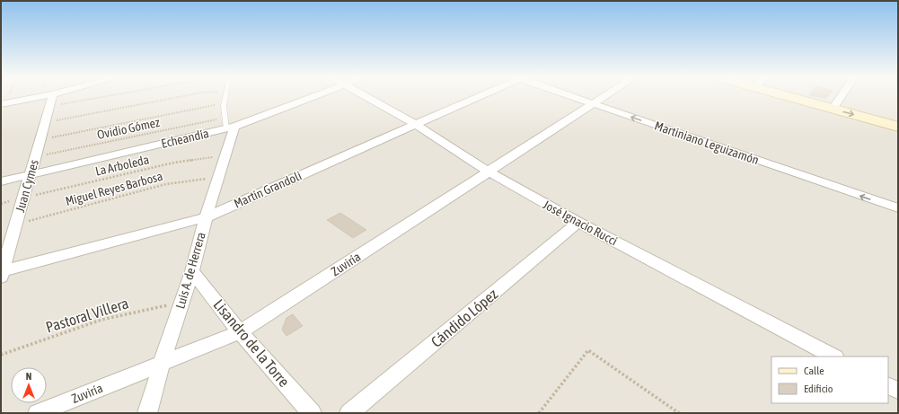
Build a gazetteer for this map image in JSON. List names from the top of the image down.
{
  "streets": {
    "street": [
      "Echeandía",
      "Martiniano Leguizamón",
      "Juan Cymes",
      "Martín Grandoli",
      "José Ignacio Rucci",
      "Zuviría",
      "Luis A. de Herrera",
      "Cándido López",
      "Lisandro de la Torre"
    ],
    "path": [
      "Ovidio Gómez",
      "La Arboleda",
      "Miguel Reyes Barbosa",
      "Pastoral Villera"
    ]
  },
  "crossings": [
    ["Ovidio Gómez", "Echeandía"],
    ["Ovidio Gómez", "Juan Cymes"],
    ["Ovidio Gómez", "Luis A. de Herrera"],
    ["Echeandía", "Juan Cymes"],
    ["Echeandía", "Luis A. de Herrera"],
    ["Martiniano Leguizamón", "Zuviría"],
    ["La Arboleda", "Juan Cymes"],
    ["La Arboleda", "Luis A. de Herrera"],
    ["Juan Cymes", "Miguel Reyes Barbosa"],
    ["Juan Cymes", "Martín Grandoli"],
    ["Miguel Reyes Barbosa", "Luis A. de Herrera"],
    ["Martín Grandoli", "José Ignacio Rucci"],
    ["Martín Grandoli", "Luis A. de Herrera"],
    ["José Ignacio Rucci", "Zuviría"],
    ["José Ignacio Rucci", "Cándido López"],
    ["Zuviría", "Luis A. de Herrera"],
    ["Zuviría", "Lisandro de la Torre"],
    ["Luis A. de Herrera", "Pastoral Villera"],
    ["Luis A. de Herrera", "Lisandro de la Torre"]
  ],
  "legend": ["Calle", "Edificio"],
  "north": "top"
}
